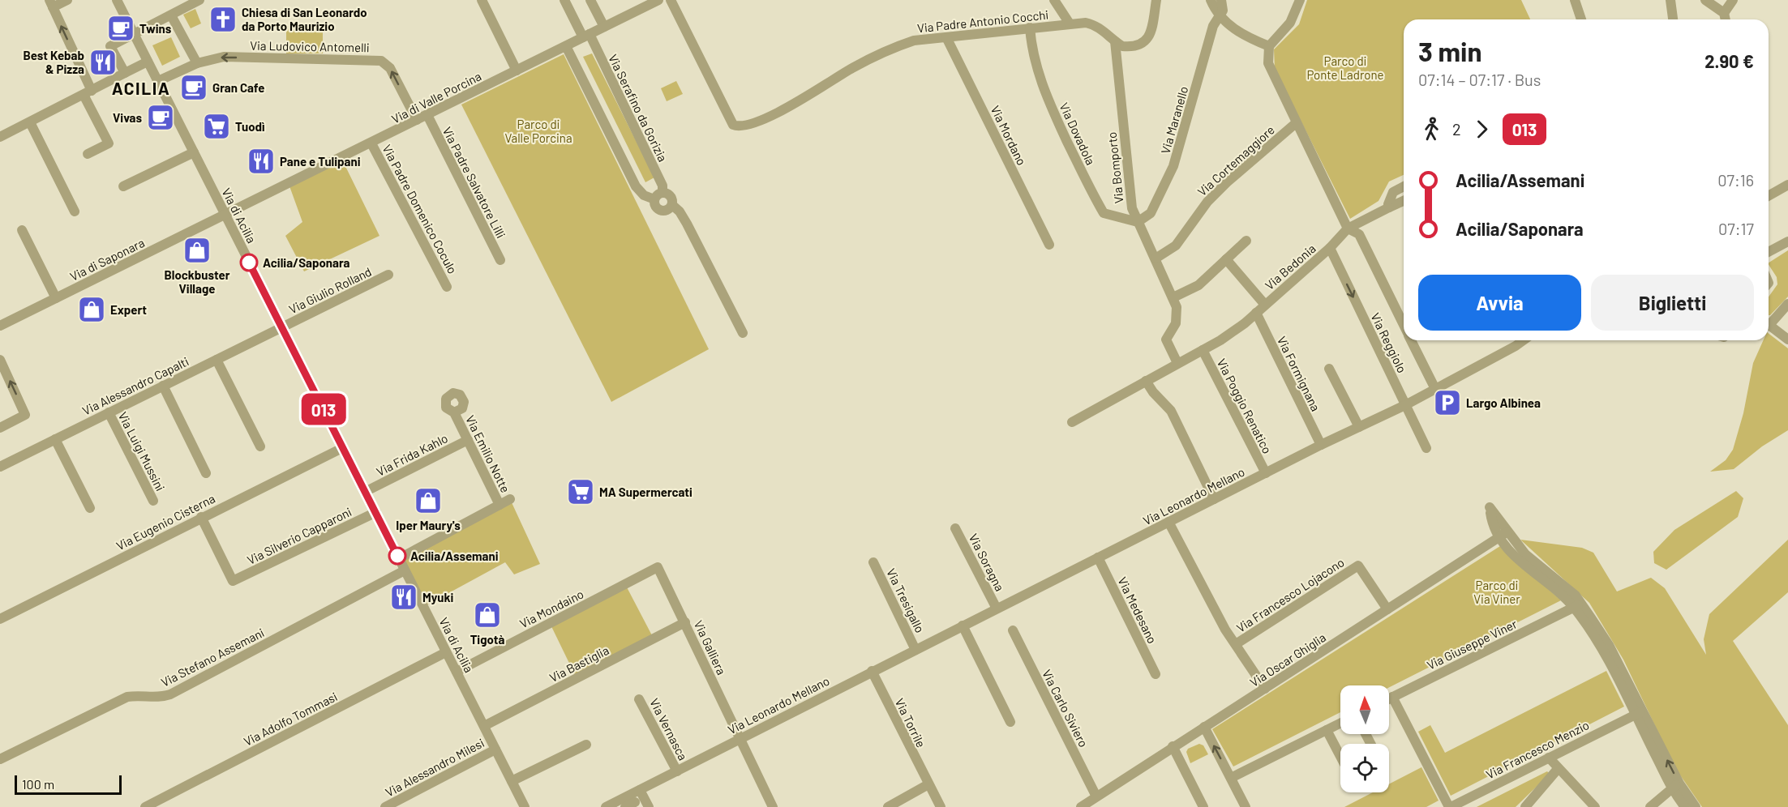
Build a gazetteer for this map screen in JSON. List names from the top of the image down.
{
  "streets": {
    "street": [
      "Via Padre Antonio Cocchi",
      "Via Ludovico Antomelli",
      "Via di Valle Porcina",
      "Via Serafino da Gorizia",
      "Via Maranello",
      "Via Dovadola",
      "Via Mordano",
      "Via Cortemaggiore",
      "Via Bomporto",
      "Via Padre Salvatore Lilli",
      "Via Padre Domenico Coculo",
      "Via di Acilia",
      "Via di Saponara",
      "Via Bedonia",
      "Via Giulio Rolland",
      "Via Reggiolo",
      "Via Formignana",
      "Via Alessandro Capalti",
      "Via Poggio Renatico",
      "Via Luigi Mussini",
      "Via Emilio Notte",
      "Via Frida Kahlo",
      "Via Leonardo Mellano",
      "Via Eugenio Cisterna",
      "Via Silverio Capparoni",
      "Via Soragna",
      "Via Francesco Lojacono",
      "Via Tresigallo",
      "Via Mondaino",
      "Via Medesano",
      "Via Giuseppe Viner",
      "Via Galliera",
      "Via Stefano Assemani",
      "Via Oscar Ghiglia",
      "Via Bastiglia",
      "Via Carlo Siviero",
      "Via Adolfo Tommasi",
      "Via Torrile",
      "Via Vernasca",
      "Via Francesco Menzio",
      "Via Alessandro Milesi"
    ]
  },
  "crossings": [
    ["Via Padre Antonio Cocchi", "Via Dovadola"],
    ["Via Padre Antonio Cocchi", "Via Mordano"],
    ["Via Padre Antonio Cocchi", "Via Bomporto"],
    ["Via Ludovico Antomelli", "Via di Valle Porcina"],
    ["Via Ludovico Antomelli", "Via di Acilia"],
    ["Via di Valle Porcina", "Via Serafino da Gorizia"],
    ["Via di Valle Porcina", "Via Padre Salvatore Lilli"],
    ["Via di Valle Porcina", "Via Padre Domenico Coculo"],
    ["Via di Valle Porcina", "Via di Acilia"],
    ["Via di Valle Porcina", "Via di Saponara"],
    ["Via Maranello", "Via Dovadola"],
    ["Via Maranello", "Via Bomporto"],
    ["Via Dovadola", "Via Bomporto"],
    ["Via Cortemaggiore", "Via Bomporto"],
    ["Via Bomporto", "Via Bedonia"],
    ["Via di Acilia", "Via di Saponara"],
    ["Via di Acilia", "Via Giulio Rolland"],
    ["Via di Acilia", "Via Alessandro Capalti"],
    ["Via di Acilia", "Via Frida Kahlo"],
    ["Via di Acilia", "Via Eugenio Cisterna"],
    ["Via di Acilia", "Via Silverio Capparoni"],
    ["Via di Acilia", "Via Mondaino"],
    ["Via di Acilia", "Via Stefano Assemani"],
    ["Via di Acilia", "Via Bastiglia"],
    ["Via di Acilia", "Via Adolfo Tommasi"],
    ["Via di Acilia", "Via Alessandro Milesi"],
    ["Via Bedonia", "Via Reggiolo"],
    ["Via Bedonia", "Via Formignana"],
    ["Via Bedonia", "Via Poggio Renatico"],
    ["Via Giulio Rolland", "Via Alessandro Capalti"],
    ["Via Reggiolo", "Via Leonardo Mellano"],
    ["Via Formignana", "Via Leonardo Mellano"],
    ["Via Alessandro Capalti", "Via Luigi Mussini"],
    ["Via Poggio Renatico", "Via Leonardo Mellano"],
    ["Via Emilio Notte", "Via Frida Kahlo"],
    ["Via Leonardo Mellano", "Via Soragna"],
    ["Via Leonardo Mellano", "Via Tresigallo"],
    ["Via Leonardo Mellano", "Via Medesano"],
    ["Via Leonardo Mellano", "Via Galliera"],
    ["Via Leonardo Mellano", "Via Torrile"],
    ["Via Leonardo Mellano", "Via Vernasca"],
    ["Via Eugenio Cisterna", "Via Silverio Capparoni"],
    ["Via Francesco Lojacono", "Via Oscar Ghiglia"],
    ["Via Mondaino", "Via Galliera"],
    ["Via Giuseppe Viner", "Via Oscar Ghiglia"],
    ["Via Galliera", "Via Bastiglia"],
    ["Via Oscar Ghiglia", "Via Carlo Siviero"]
  ],
  "one_way": ["Via Ludovico Antomelli"],
  "districts": ["ACILIA"],
  "parks": ["Parco di Ponte Ladrone", "Parco di Valle Porcina", "Parco di Via Viner"],
  "places": {
    "church": ["Chiesa di San Leonardo da Porto Maurizio"],
    "cafe": ["Twins", "Gran Cafe", "Vivas"],
    "restaurant": ["Best Kebab & Pizza", "Pane e Tulipani", "Myuki"],
    "supermarket": ["Tuodì", "MA Supermercati"],
    "shop": [
      "Blockbuster Village",
      "Expert",
      "Iper Maury's",
      "Tigotà"
    ],
    "other": ["Acilia/Saponara", "Acilia/Assemani"],
    "parking": ["Largo Albinea"]
  },
  "lines": ["bus line 013"],
  "scale_bar": "100 m",
  "north": "top",
  "page": {
    "on_map": "013",
    "heading": ["3 min", "07:14 – 07:17 · Bus", "2.90 €"],
    "legs": ["2", "013"],
    "list": [
      {
        "name": "Acilia/Assemani",
        "value": "07:16"
      },
      {
        "name": "Acilia/Saponara",
        "value": "07:17"
      }
    ],
    "buttons": ["Avvia", "Biglietti"],
    "scale": "100 m"
  }
}
